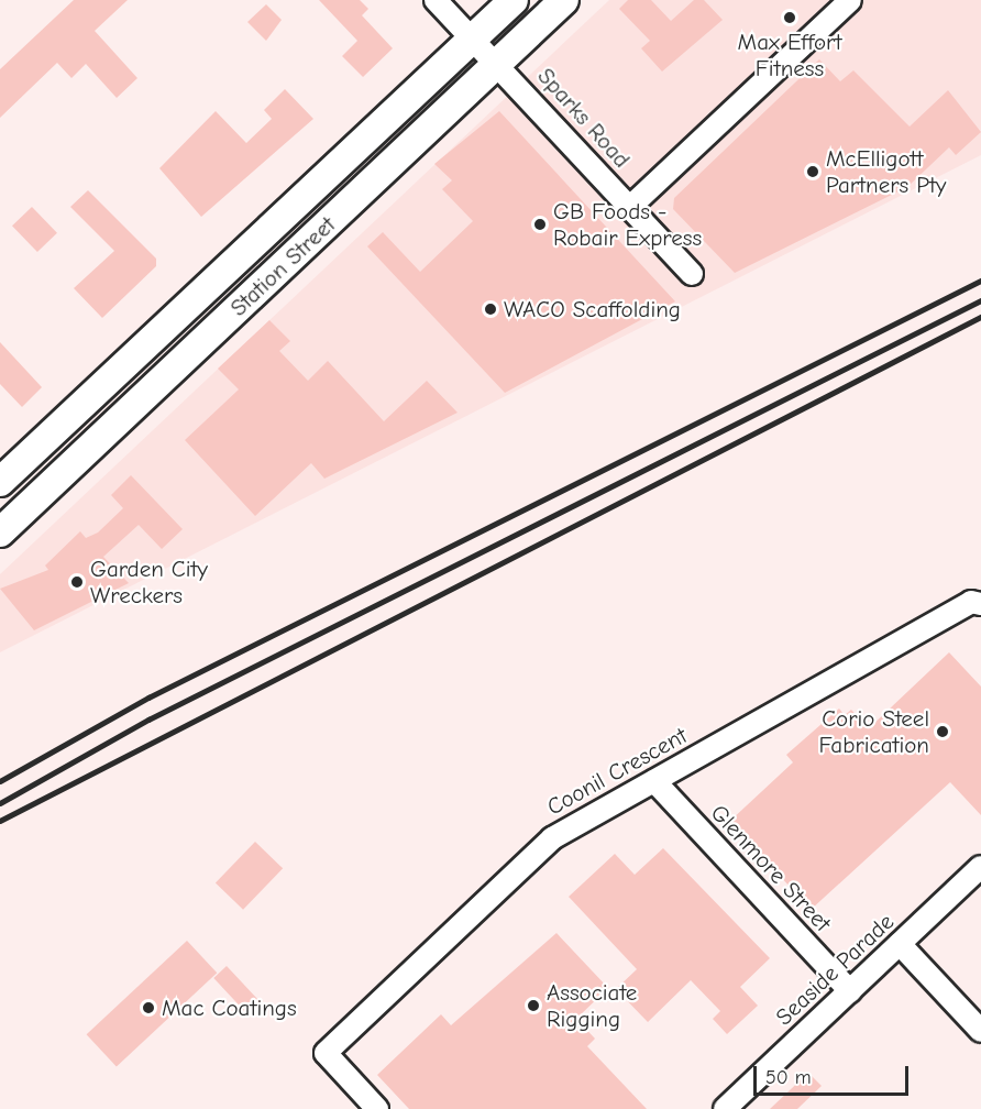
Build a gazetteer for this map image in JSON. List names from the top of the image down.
{
  "streets": {
    "main road": ["Station Street"],
    "street": [
      "Sparks Road",
      "Coonil Crescent",
      "Glenmore Street",
      "Seaside Parade"
    ]
  },
  "crossings": [
    ["Sparks Road", "Station Street"],
    ["Coonil Crescent", "Glenmore Street"],
    ["Glenmore Street", "Seaside Parade"]
  ],
  "places": [
    "Max Effort Fitness",
    "McElligott Partners Pty",
    "GB Foods - Robair Express",
    "WACO Scaffolding",
    "Garden City Wreckers",
    "Corio Steel Fabrication",
    "Associate Rigging",
    "Mac Coatings"
  ],
  "scale_bar": "50 m"
}
